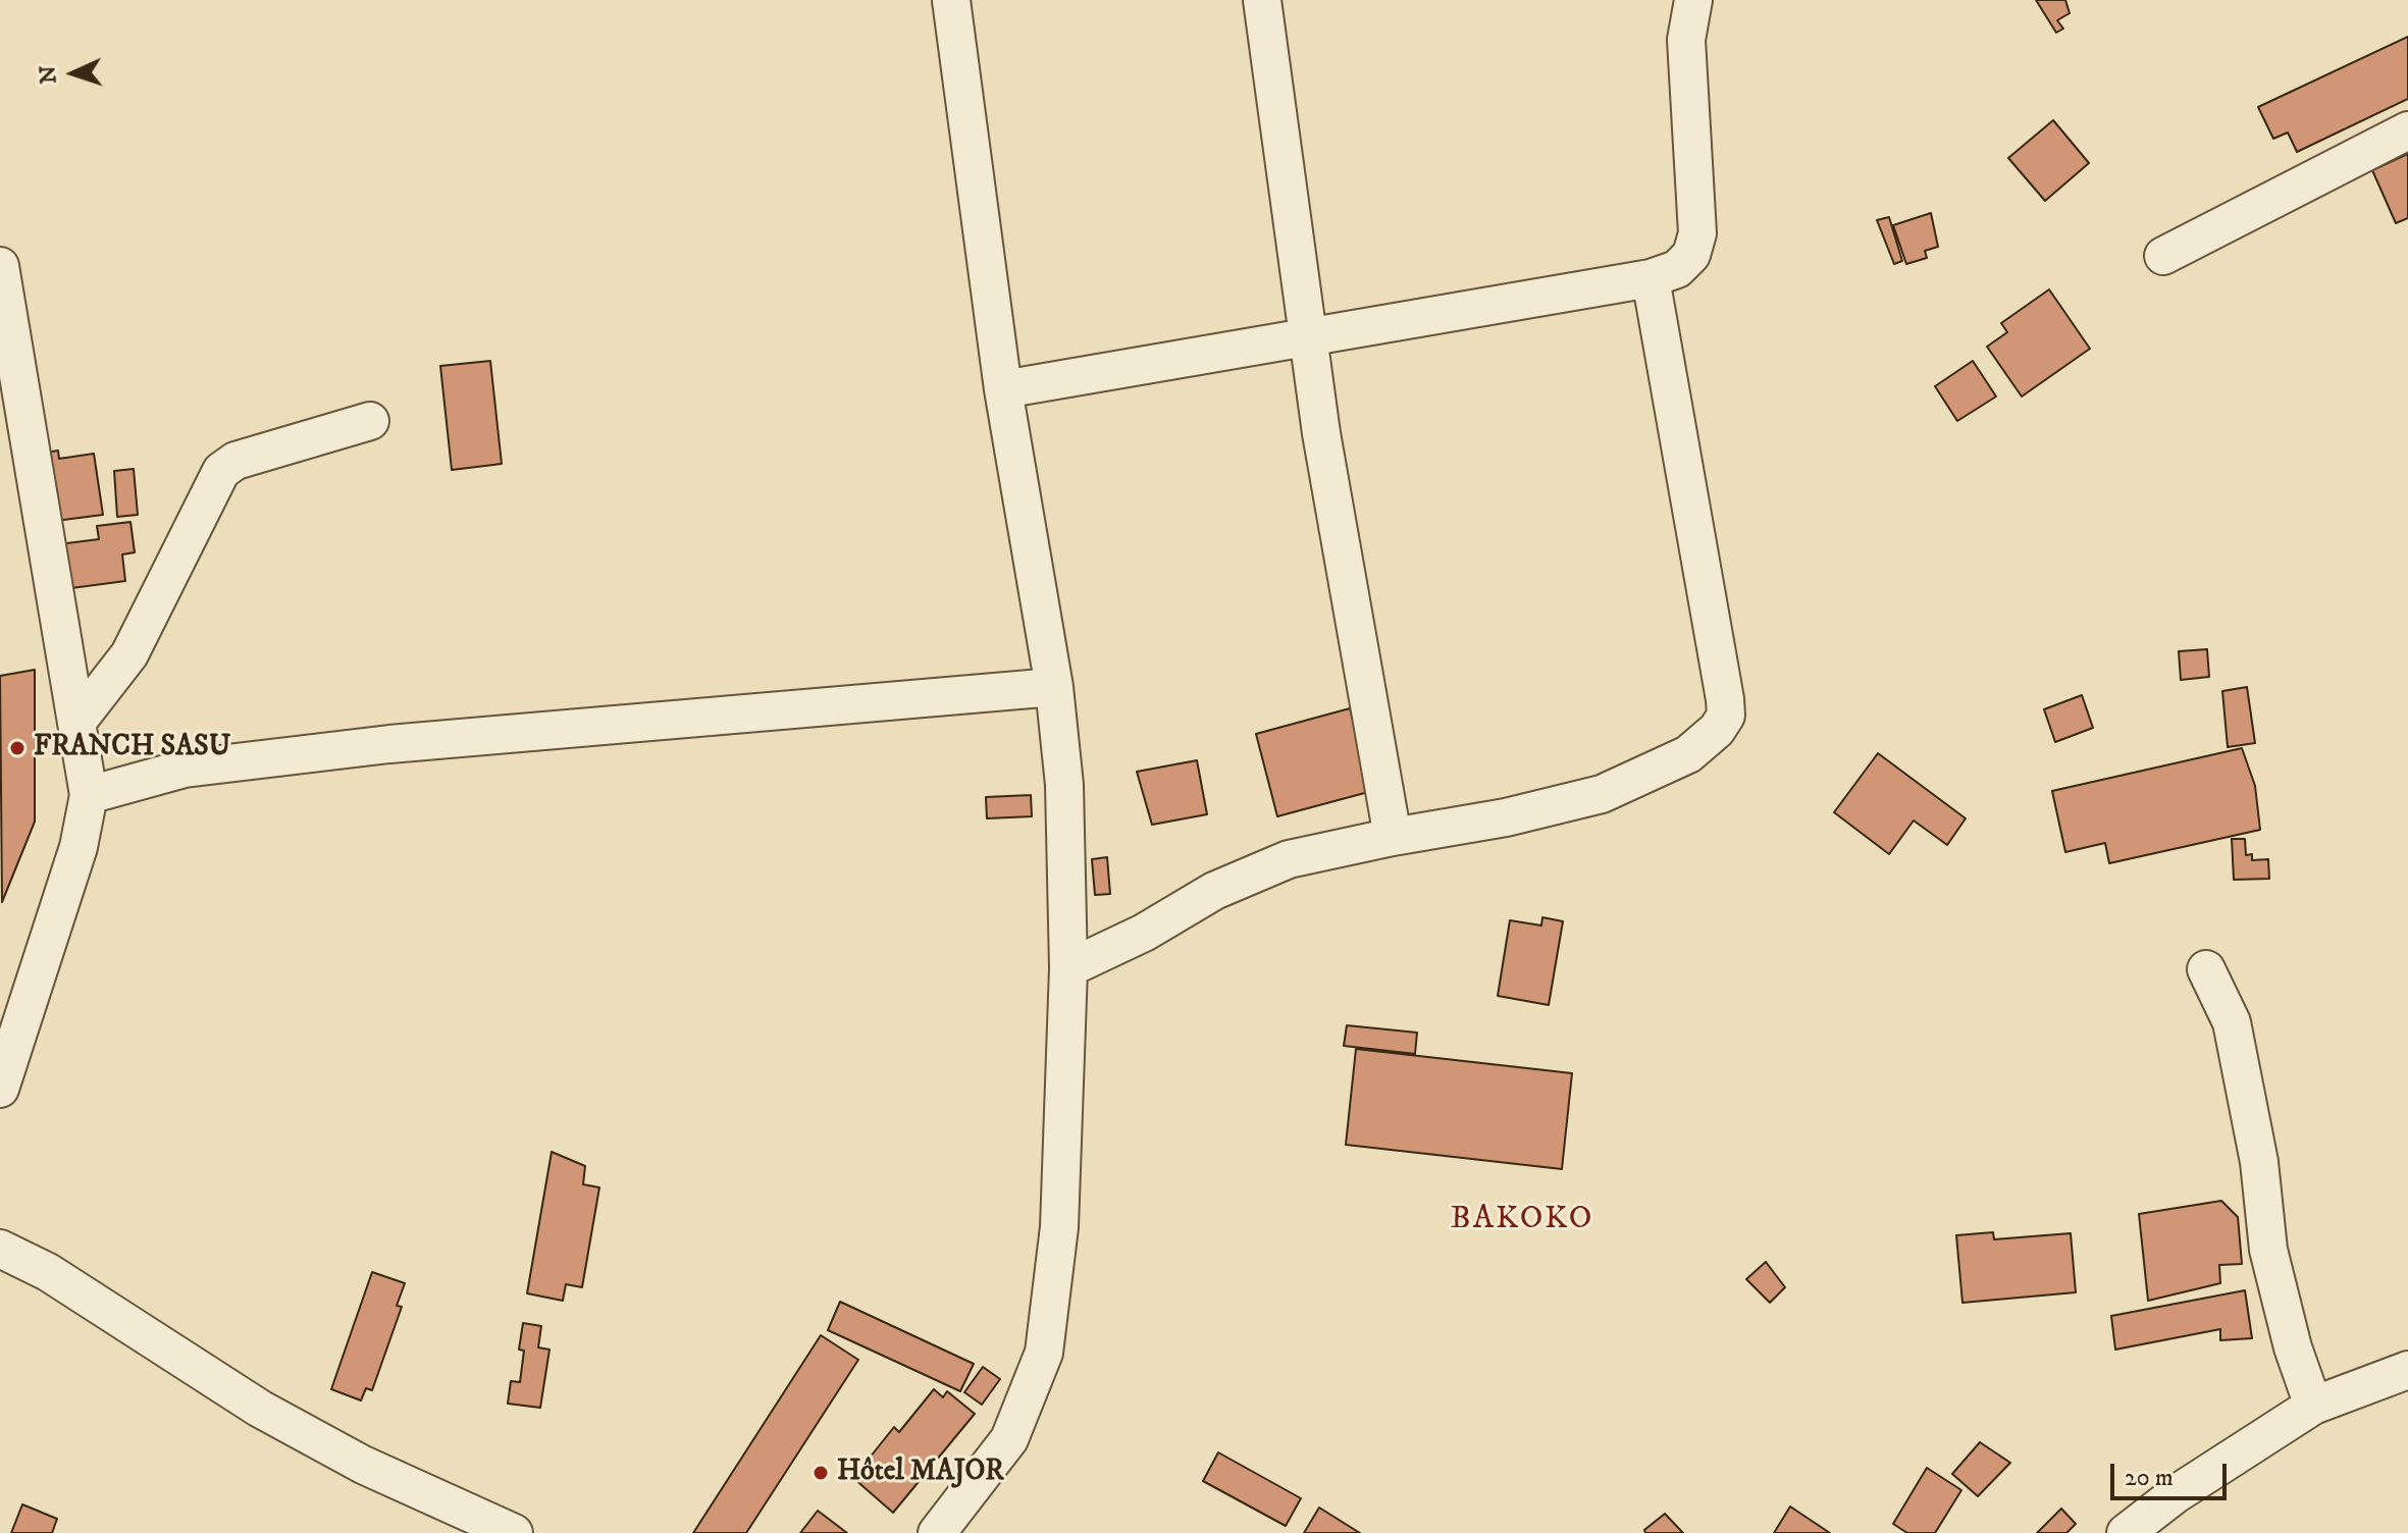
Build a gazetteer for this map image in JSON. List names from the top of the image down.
{
  "districts": ["BAKOKO"],
  "places": ["FRANCH SASU", "Hôtel MAJOR"],
  "scale_bar": "20 m",
  "north": "left"
}
